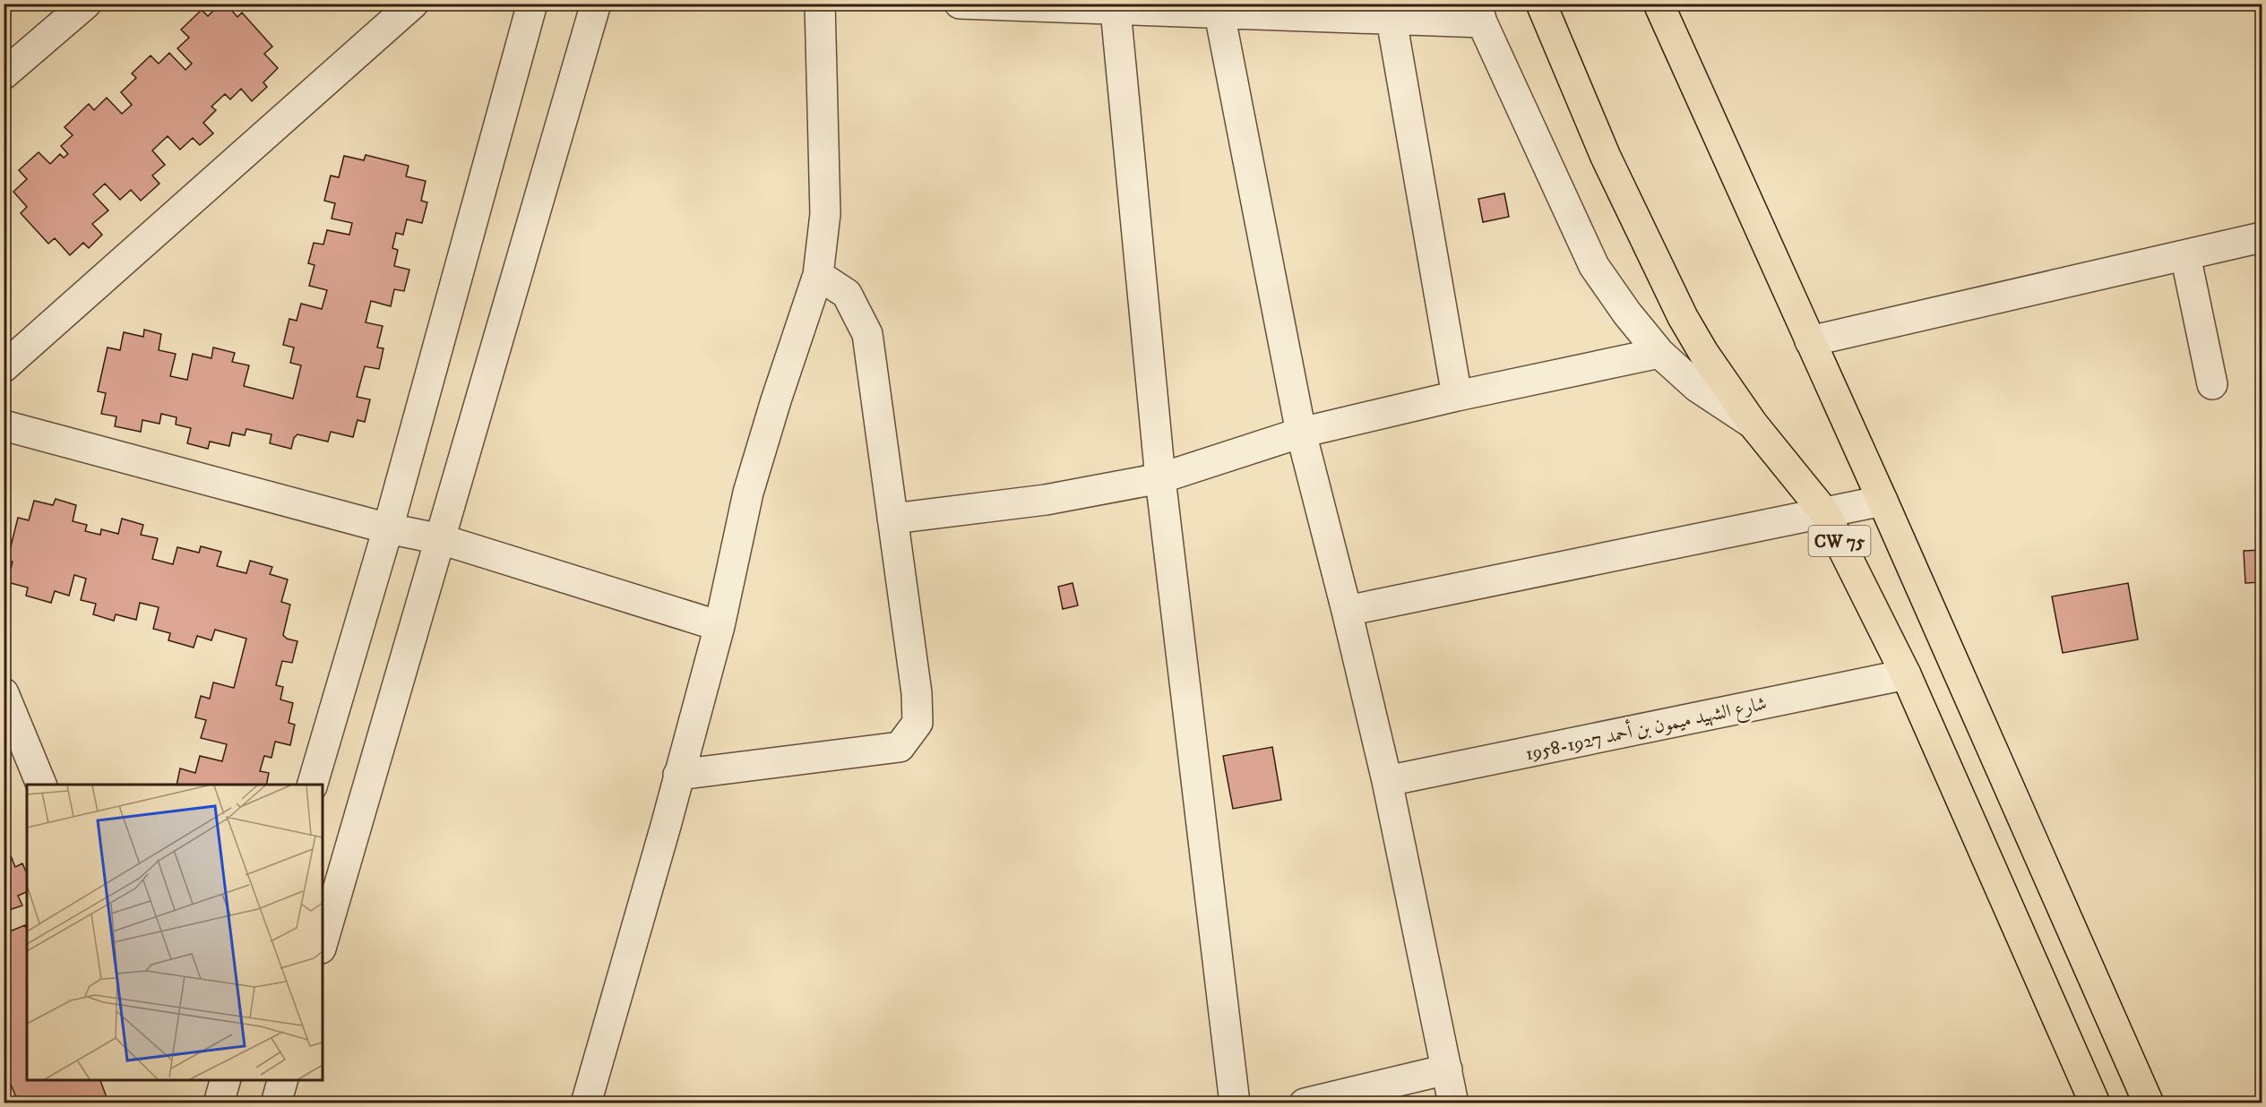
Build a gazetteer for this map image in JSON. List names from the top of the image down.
{
  "streets": {
    "main road": ["CW 75"],
    "street": ["شارع الشهيد ميمون بن أحمد 1927-1958"]
  },
  "crossings": [
    ["CW 75", "شارع الشهيد ميمون بن أحمد 1927-1958"]
  ]
}
